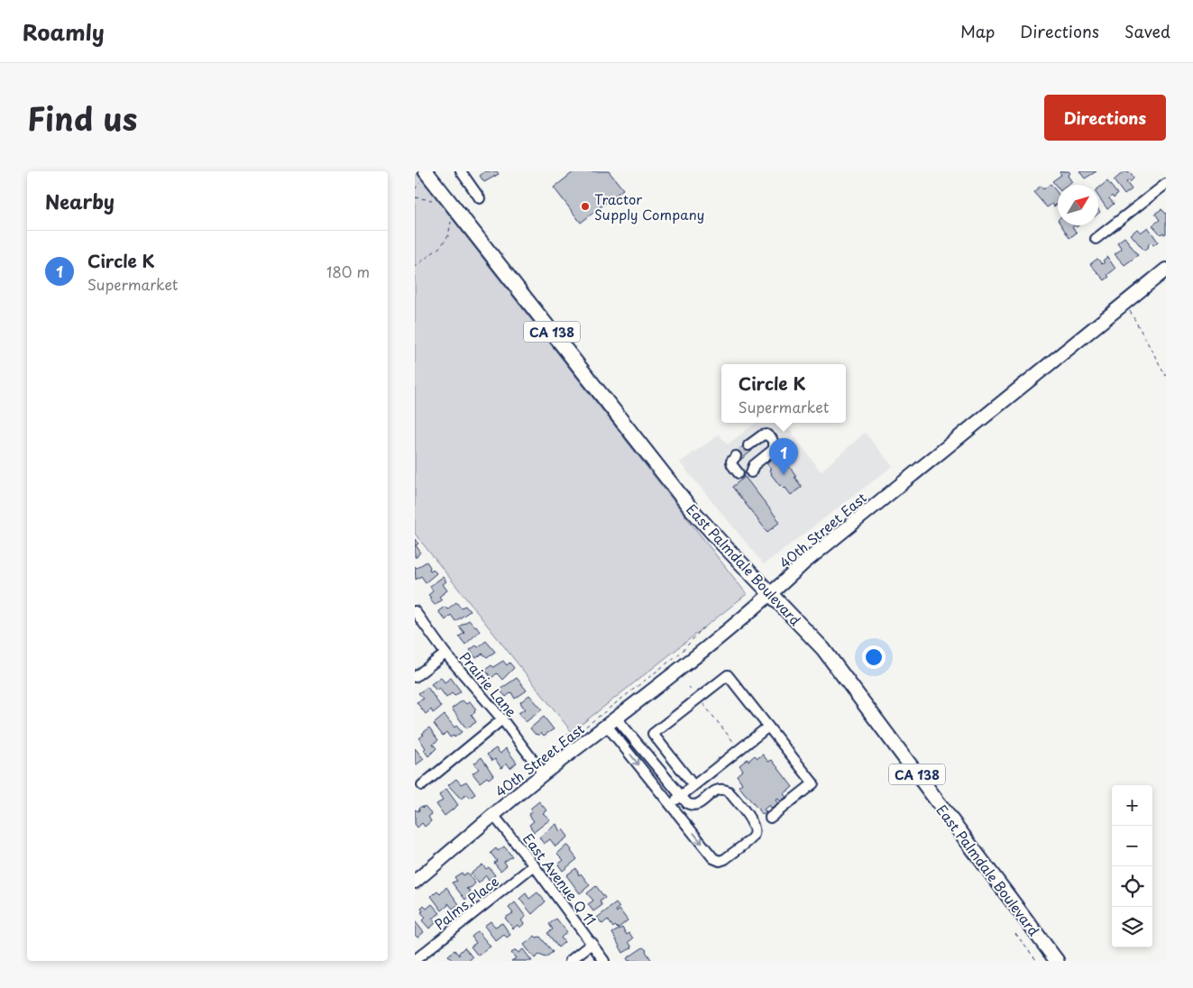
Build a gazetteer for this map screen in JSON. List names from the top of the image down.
{
  "streets": {
    "highway": ["CA 138", "East Palmdale Boulevard"],
    "main road": ["40th Street East"],
    "street": ["Prairie Lane", "East Avenue Q 11", "Palms Place"]
  },
  "crossings": [
    ["40th Street East", "East Palmdale Boulevard"],
    ["40th Street East", "Prairie Lane"],
    ["40th Street East", "East Avenue Q 11"],
    ["East Avenue Q 11", "Palms Place"]
  ],
  "places": ["Tractor Supply Company"],
  "north": "top right",
  "page": {
    "header": "Roamly",
    "nav": ["Map", "Directions", "Saved"],
    "title": "Find us",
    "buttons": "Directions",
    "heading": "Nearby",
    "list": [
      {
        "mark": "1",
        "name": "Circle K",
        "note": "Supermarket",
        "value": "180 m"
      }
    ],
    "popup": ["Circle K", "Supermarket"],
    "pins": "1",
    "map_buttons": ["+", "−"]
  }
}
